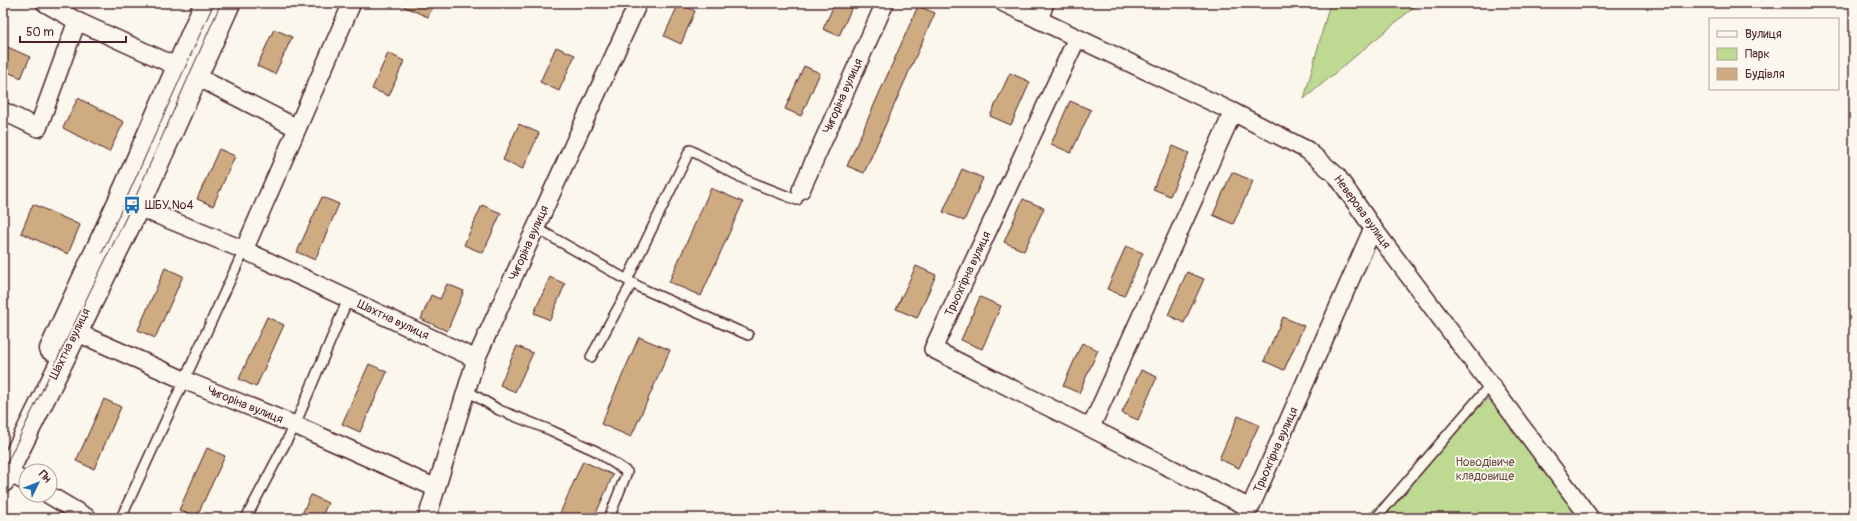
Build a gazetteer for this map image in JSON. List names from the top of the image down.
{
  "streets": {
    "main road": ["Шахтна вулиця"],
    "street": ["Чигоріна вулиця", "Неверова вулиця", "Трьохгірна вулиця"]
  },
  "crossings": [
    ["Чигоріна вулиця", "Шахтна вулиця"],
    ["Неверова вулиця", "Трьохгірна вулиця"]
  ],
  "parks": ["Новодівиче кладовище"],
  "places": {
    "bus stop": ["ШБУ №4"]
  },
  "legend": ["Вулиця", "Парк", "Будівля"],
  "scale_bar": "50 m",
  "north": "top right"
}
